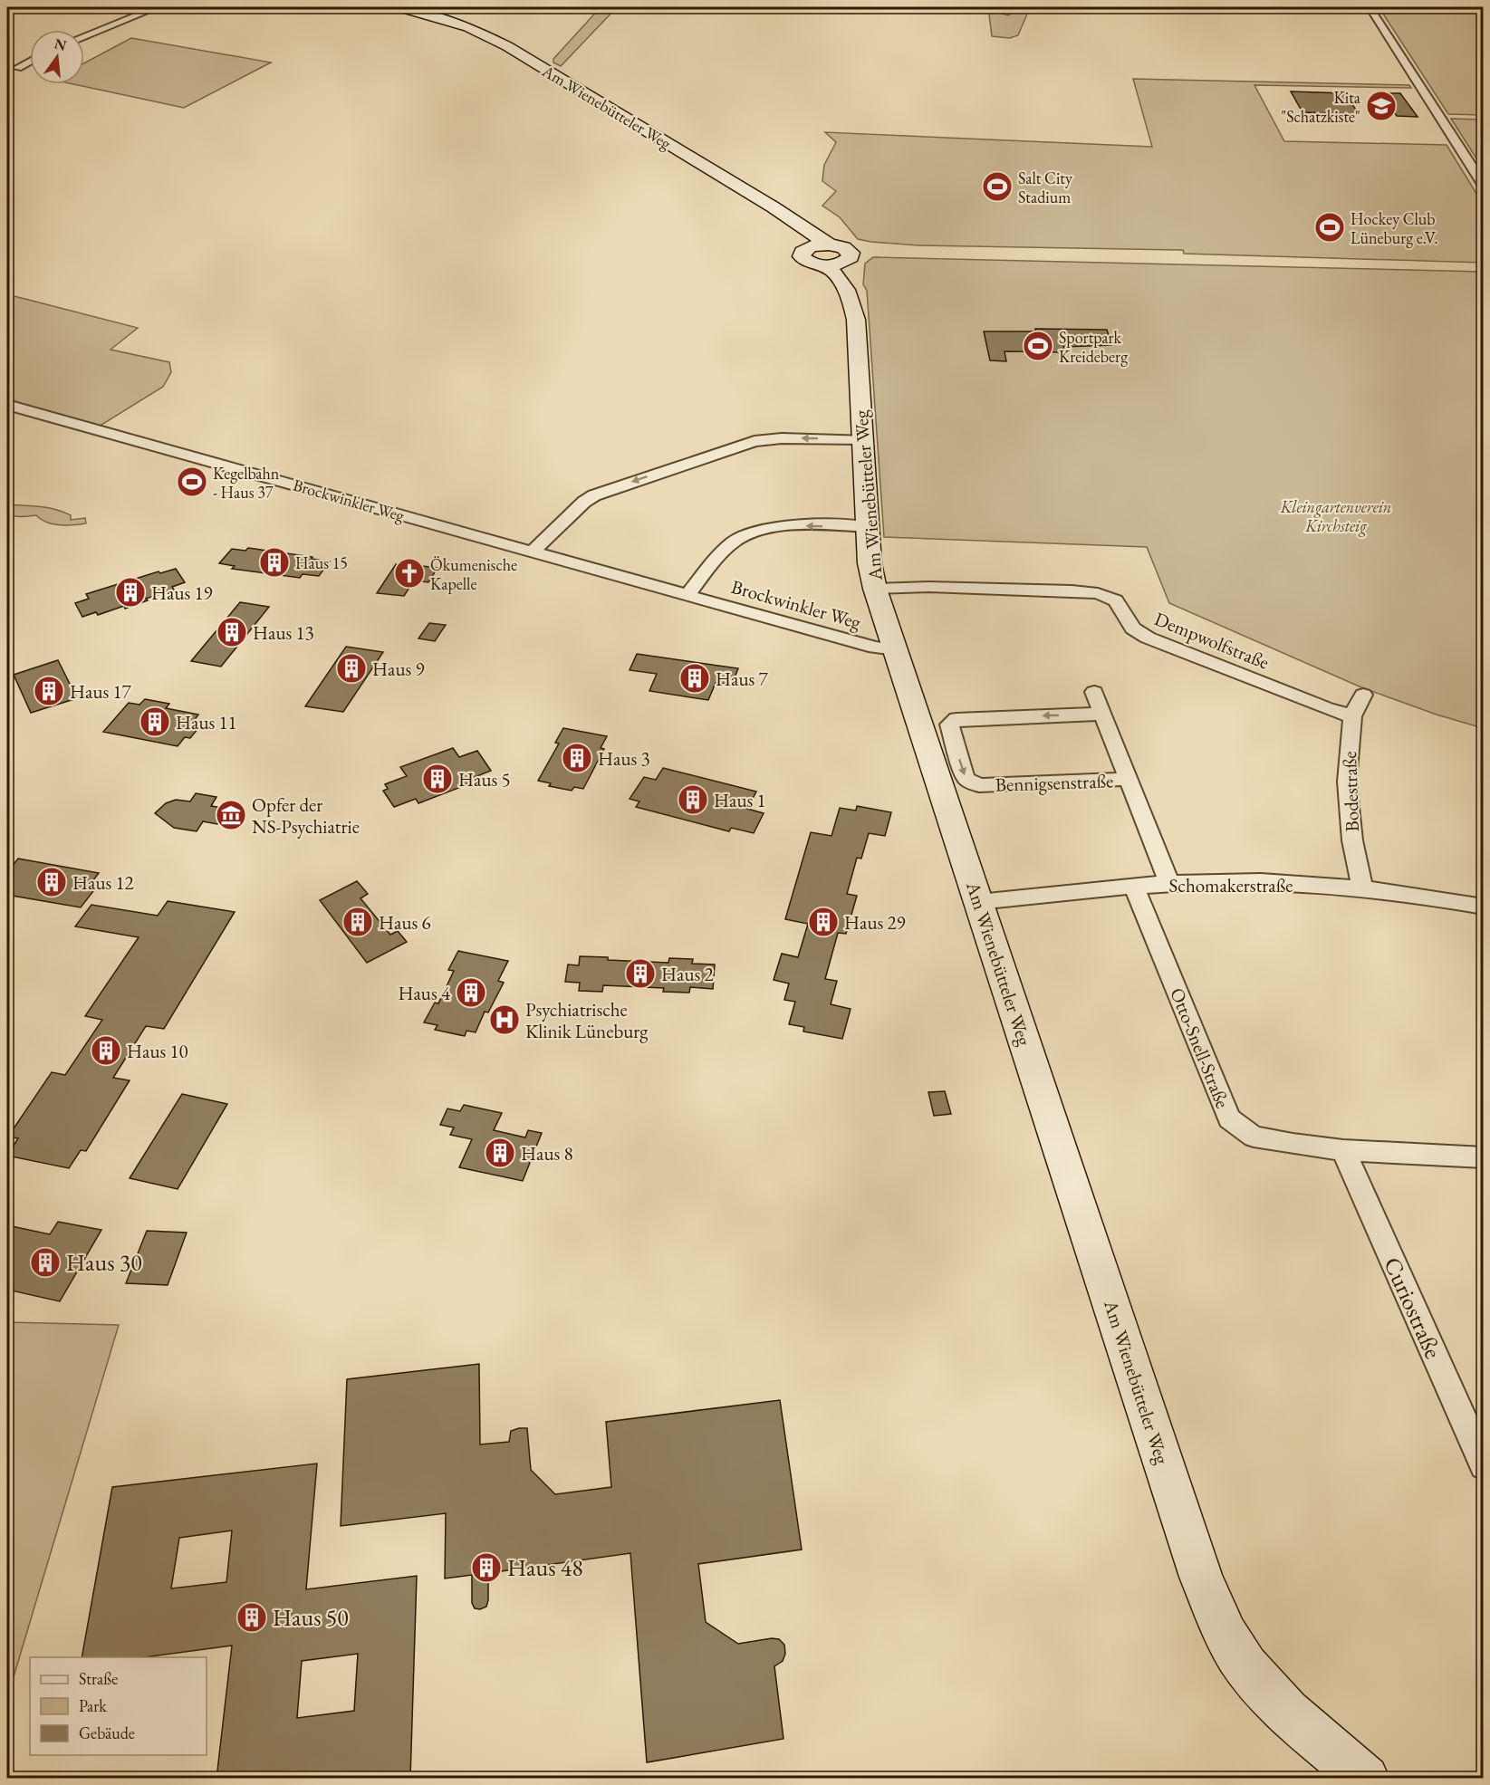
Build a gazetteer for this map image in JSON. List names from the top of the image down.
{
  "streets": {
    "street": [
      "Am Wienebütteler Weg",
      "Brockwinkler Weg",
      "Dempwolfstraße",
      "Bennigsenstraße",
      "Bodestraße",
      "Schomakerstraße",
      "Otto-Snell-Straße",
      "Curiostraße"
    ]
  },
  "crossings": [
    ["Am Wienebütteler Weg", "Brockwinkler Weg"],
    ["Am Wienebütteler Weg", "Dempwolfstraße"],
    ["Am Wienebütteler Weg", "Schomakerstraße"],
    ["Dempwolfstraße", "Bodestraße"],
    ["Bennigsenstraße", "Schomakerstraße"],
    ["Bodestraße", "Schomakerstraße"],
    ["Schomakerstraße", "Otto-Snell-Straße"],
    ["Otto-Snell-Straße", "Curiostraße"]
  ],
  "parks": ["Kleingartenverein Kirchsteig"],
  "places": {
    "school or university": ["Kita \"Schatzkiste\""],
    "sports": [
      "Salt City Stadium",
      "Hockey Club Lüneburg e.V.",
      "Sportpark Kreideberg",
      "Kegelbahn - Haus 37"
    ],
    "building": [
      "Haus 15",
      "Haus 19",
      "Haus 13",
      "Haus 9",
      "Haus 7",
      "Haus 17",
      "Haus 11",
      "Haus 3",
      "Haus 5",
      "Haus 1",
      "Haus 12",
      "Haus 6",
      "Haus 29",
      "Haus 2",
      "Haus 4",
      "Haus 10",
      "Haus 8",
      "Haus 30",
      "Haus 48",
      "Haus 50"
    ],
    "church": ["Ökumenische Kapelle"],
    "museum": ["Opfer der NS-Psychiatrie"],
    "hospital": ["Psychiatrische Klinik Lüneburg"]
  },
  "legend": ["Straße", "Park", "Gebäude"],
  "north": "top"
}
